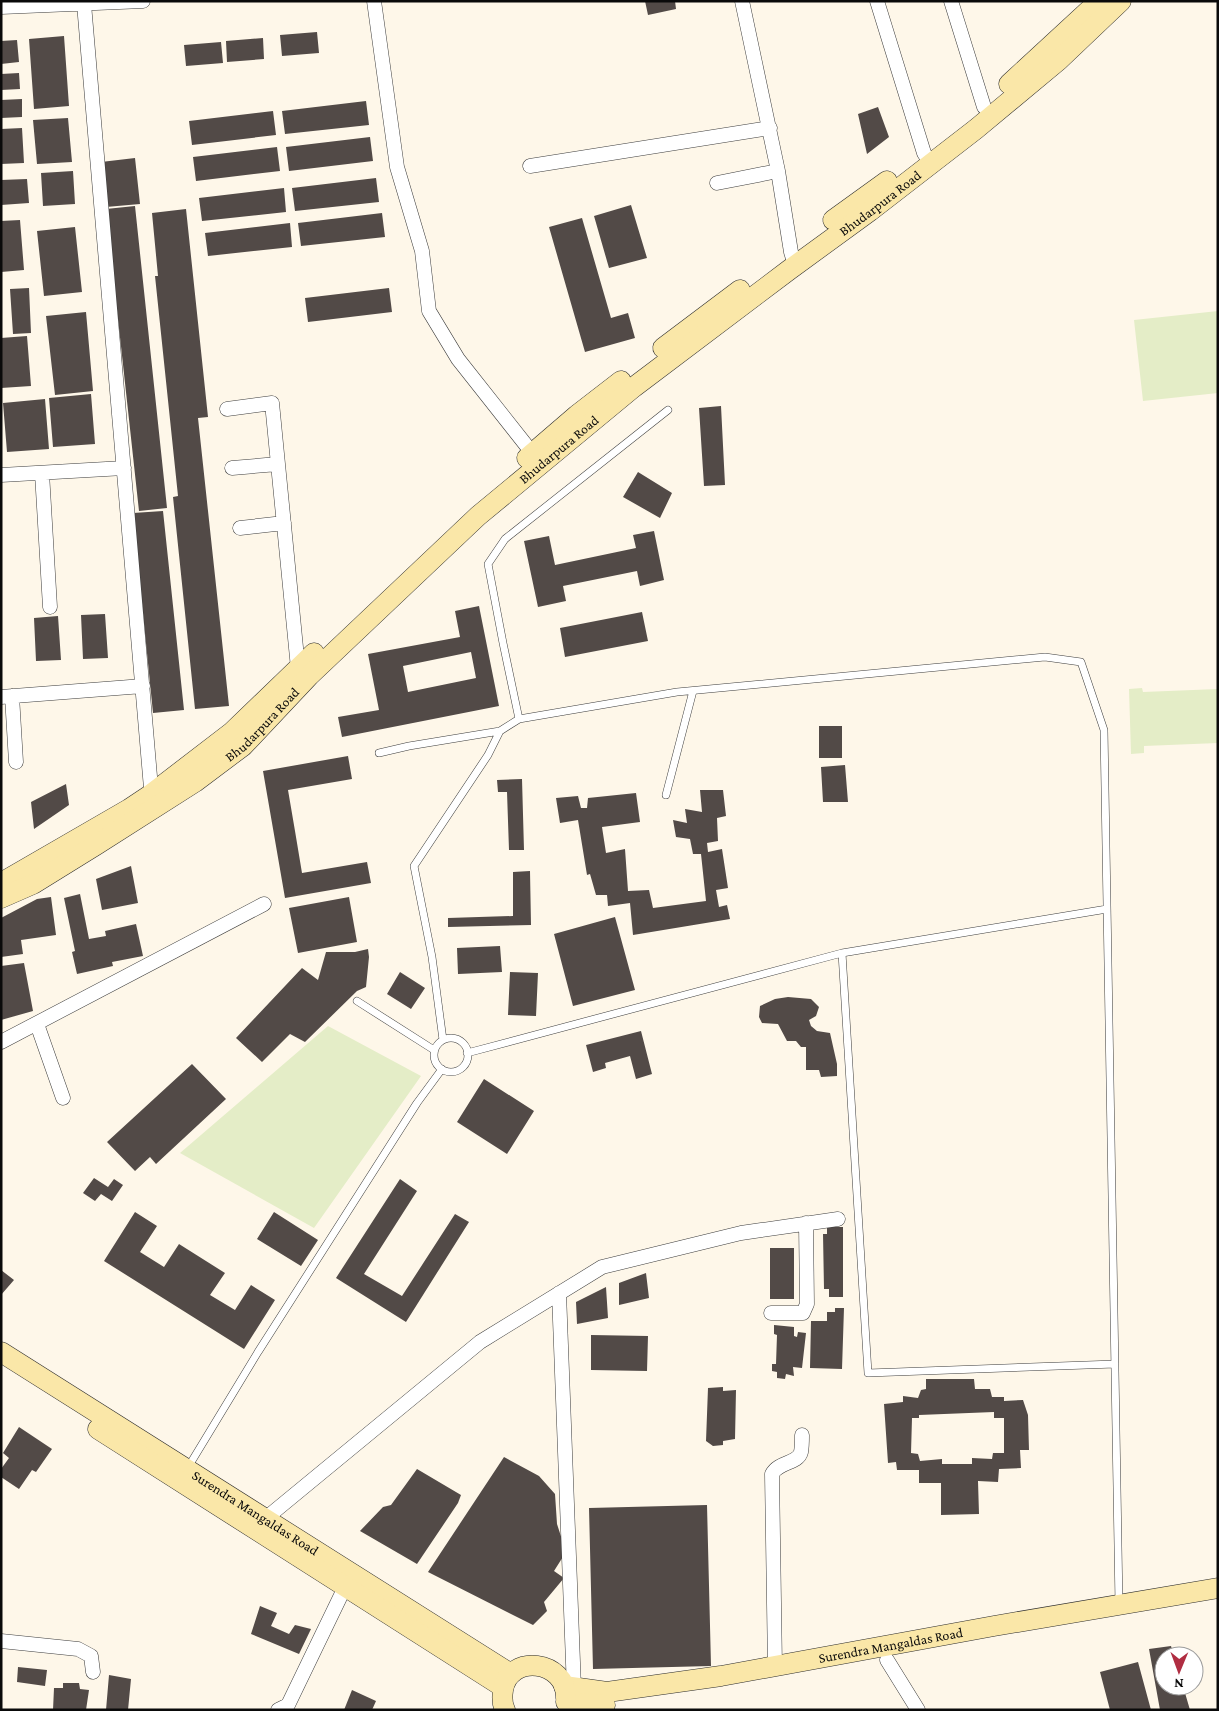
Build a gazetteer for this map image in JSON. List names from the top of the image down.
{
  "streets": {
    "main road": ["Bhudarpura Road", "Surendra Mangaldas Road"]
  },
  "north": "bottom"
}
